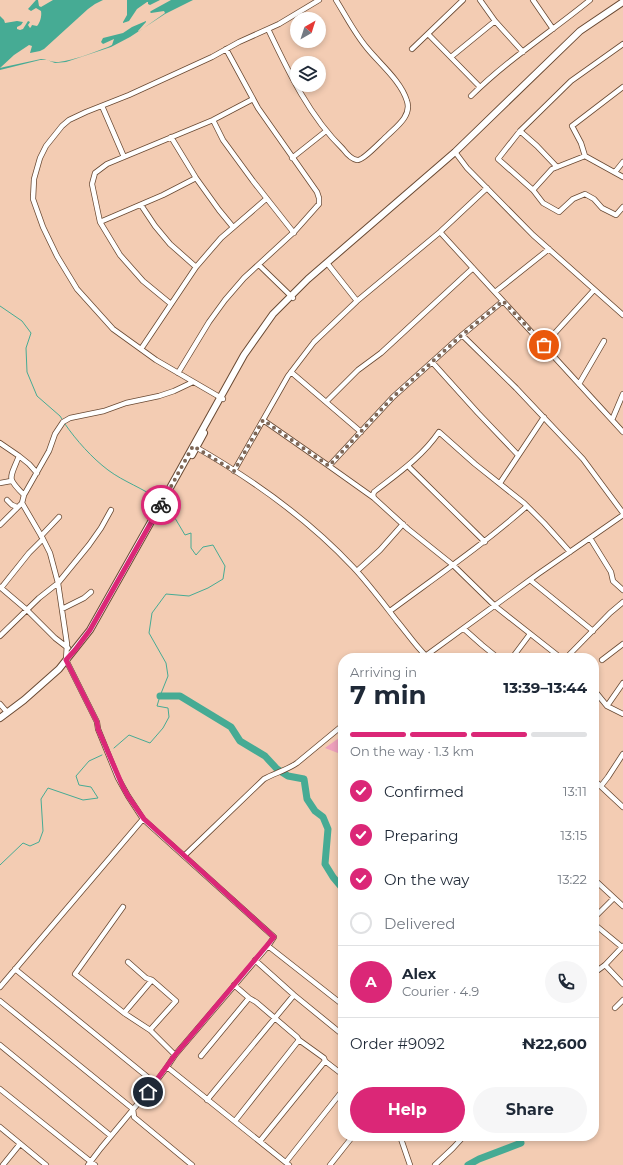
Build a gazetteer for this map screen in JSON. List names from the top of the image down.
{
  "north": "top right",
  "page": {
    "heading": ["7 min", "Arriving in", "13:39–13:44"],
    "panel": [
      "Alex",
      "Courier · 4.9",
      "Order #9092",
      "₦22,600"
    ],
    "bar": "On the way · 1.3 km",
    "list": [
      ["Confirmed", "13:11"],
      ["Preparing", "13:15"],
      ["On the way", "13:22"],
      "Delivered"
    ],
    "round": "A",
    "buttons": ["Help", "Share"]
  }
}
